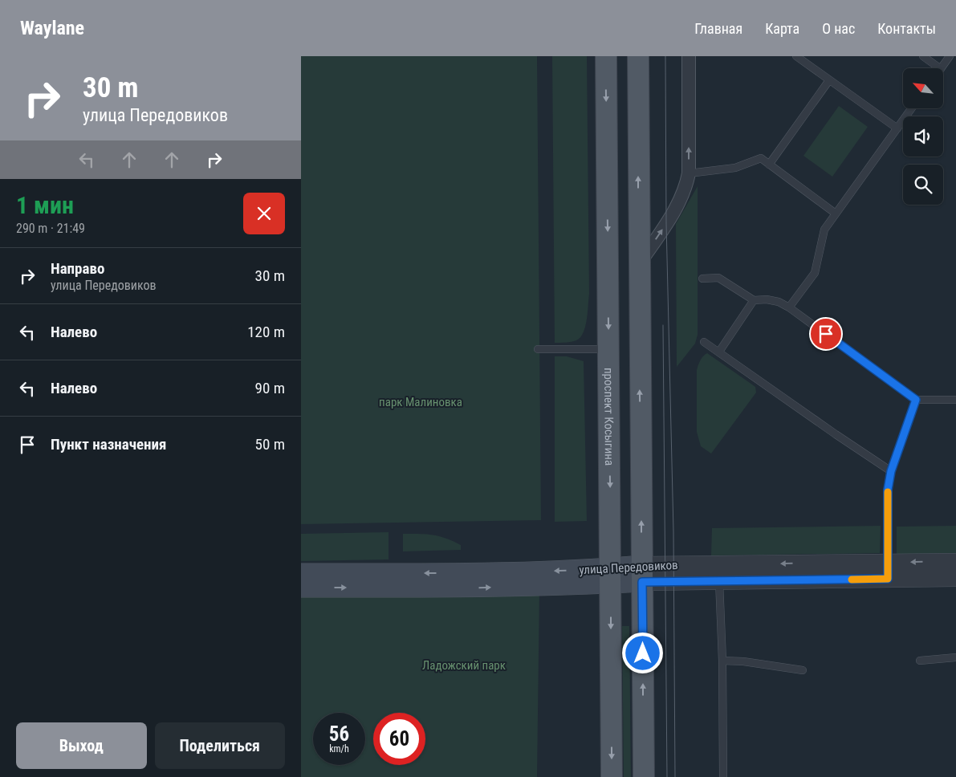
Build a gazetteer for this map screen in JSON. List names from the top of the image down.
{
  "streets": {
    "main road": ["проспект Косыгина", "улица Передовиков"]
  },
  "crossings": [
    ["проспект Косыгина", "улица Передовиков"]
  ],
  "parks": ["парк Малиновка", "Ладожский парк"],
  "north": "top left",
  "page": {
    "header": "Waylane",
    "nav": [
      "Главная",
      "Карта",
      "О нас",
      "Контакты"
    ],
    "turn": ["30 m", "улица Передовиков"],
    "heading": ["1 мин", "290 m · 21:49"],
    "list": [
      {
        "name": "Направо",
        "note": "улица Передовиков",
        "value": "30 m"
      },
      {
        "name": "Налево",
        "value": "120 m"
      },
      {
        "name": "Налево",
        "value": "90 m"
      },
      {
        "name": "Пункт назначения",
        "value": "50 m"
      }
    ],
    "speed": "56 km/h",
    "limit": "60",
    "buttons": ["Выход", "Поделиться"]
  }
}
